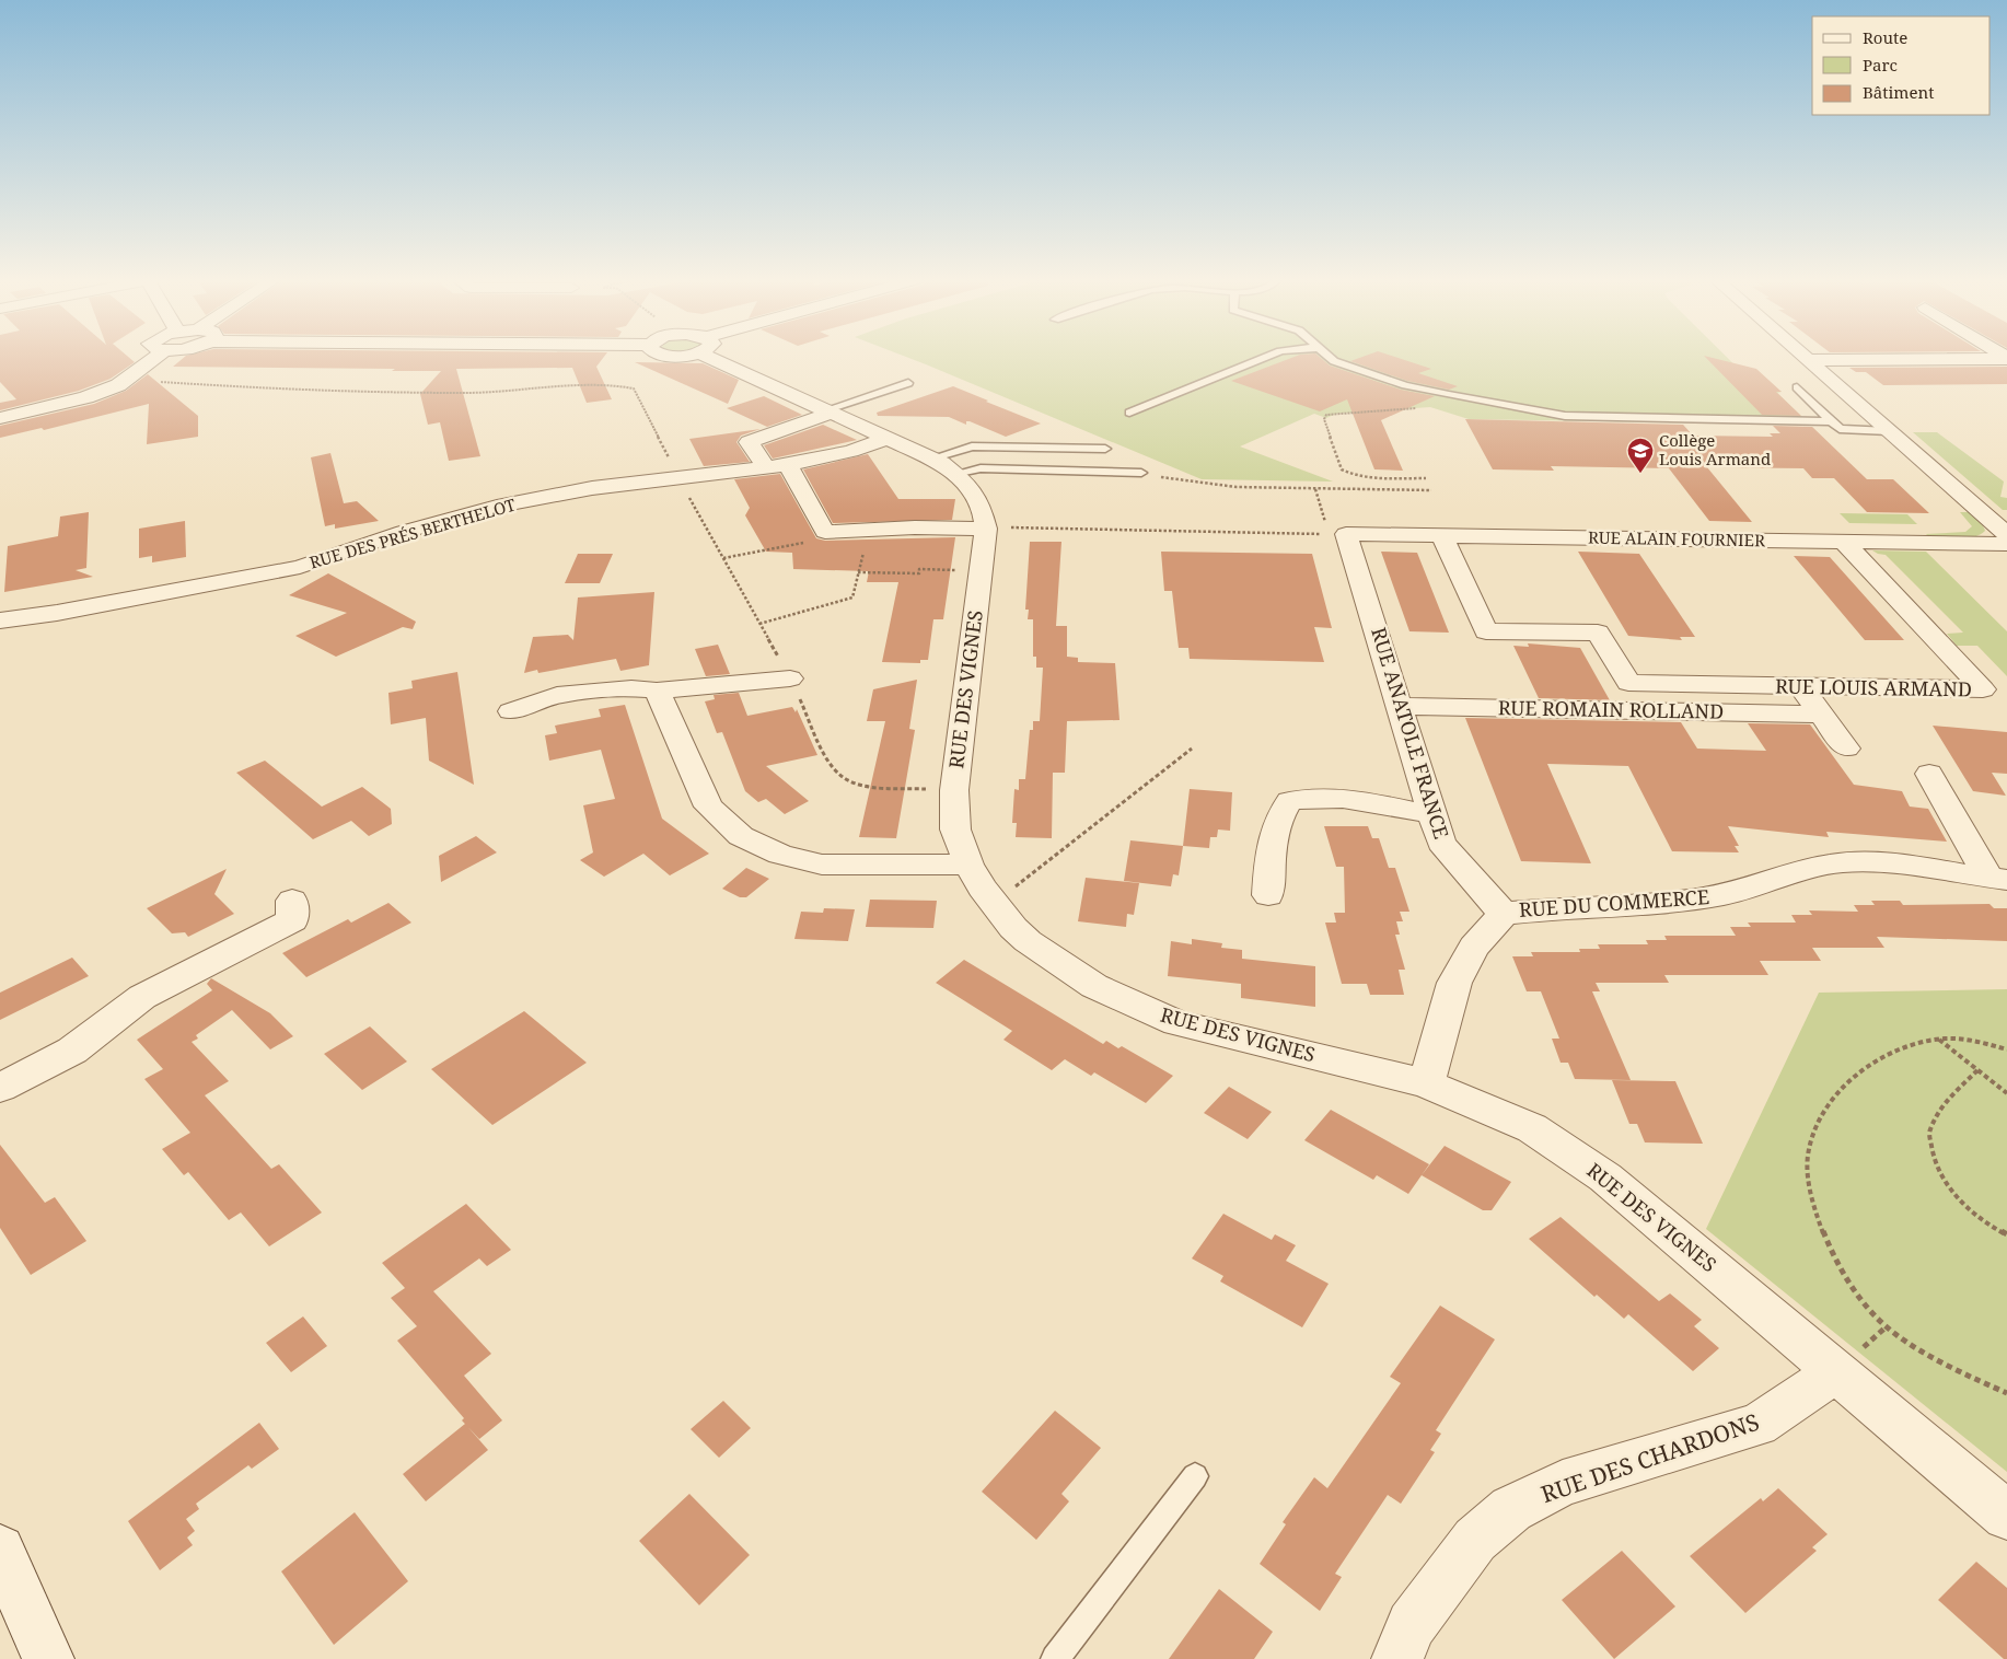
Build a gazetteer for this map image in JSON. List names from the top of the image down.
{
  "streets": {
    "street": [
      "RUE DES PRÉS BERTHELOT",
      "RUE ALAIN FOURNIER",
      "RUE LOUIS ARMAND",
      "RUE DES VIGNES",
      "RUE ROMAIN ROLLAND",
      "RUE ANATOLE FRANCE",
      "RUE DU COMMERCE",
      "RUE DES CHARDONS"
    ]
  },
  "crossings": [
    ["RUE DES PRÉS BERTHELOT", "RUE DES VIGNES"],
    ["RUE ALAIN FOURNIER", "RUE LOUIS ARMAND"],
    ["RUE ALAIN FOURNIER", "RUE ANATOLE FRANCE"],
    ["RUE DES VIGNES", "RUE DU COMMERCE"],
    ["RUE DES VIGNES", "RUE DES CHARDONS"],
    ["RUE ROMAIN ROLLAND", "RUE ANATOLE FRANCE"],
    ["RUE ANATOLE FRANCE", "RUE DU COMMERCE"]
  ],
  "places": {
    "school or university": ["Collège Louis Armand"]
  },
  "legend": ["Route", "Parc", "Bâtiment"]
}
